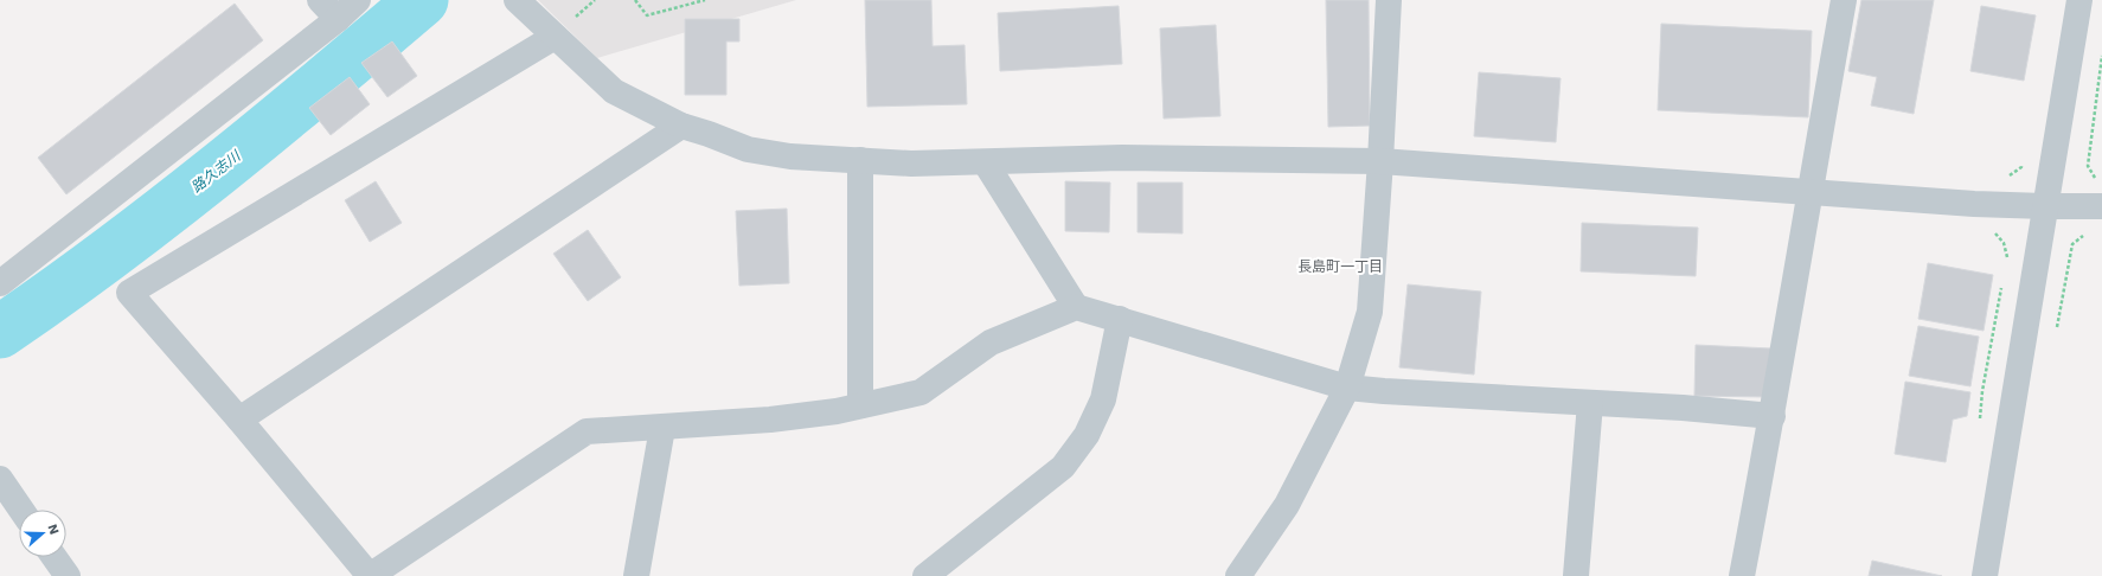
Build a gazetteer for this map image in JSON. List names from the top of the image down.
{
  "districts": ["長島町一丁目"],
  "water": ["路久志川"],
  "north": "right"
}
